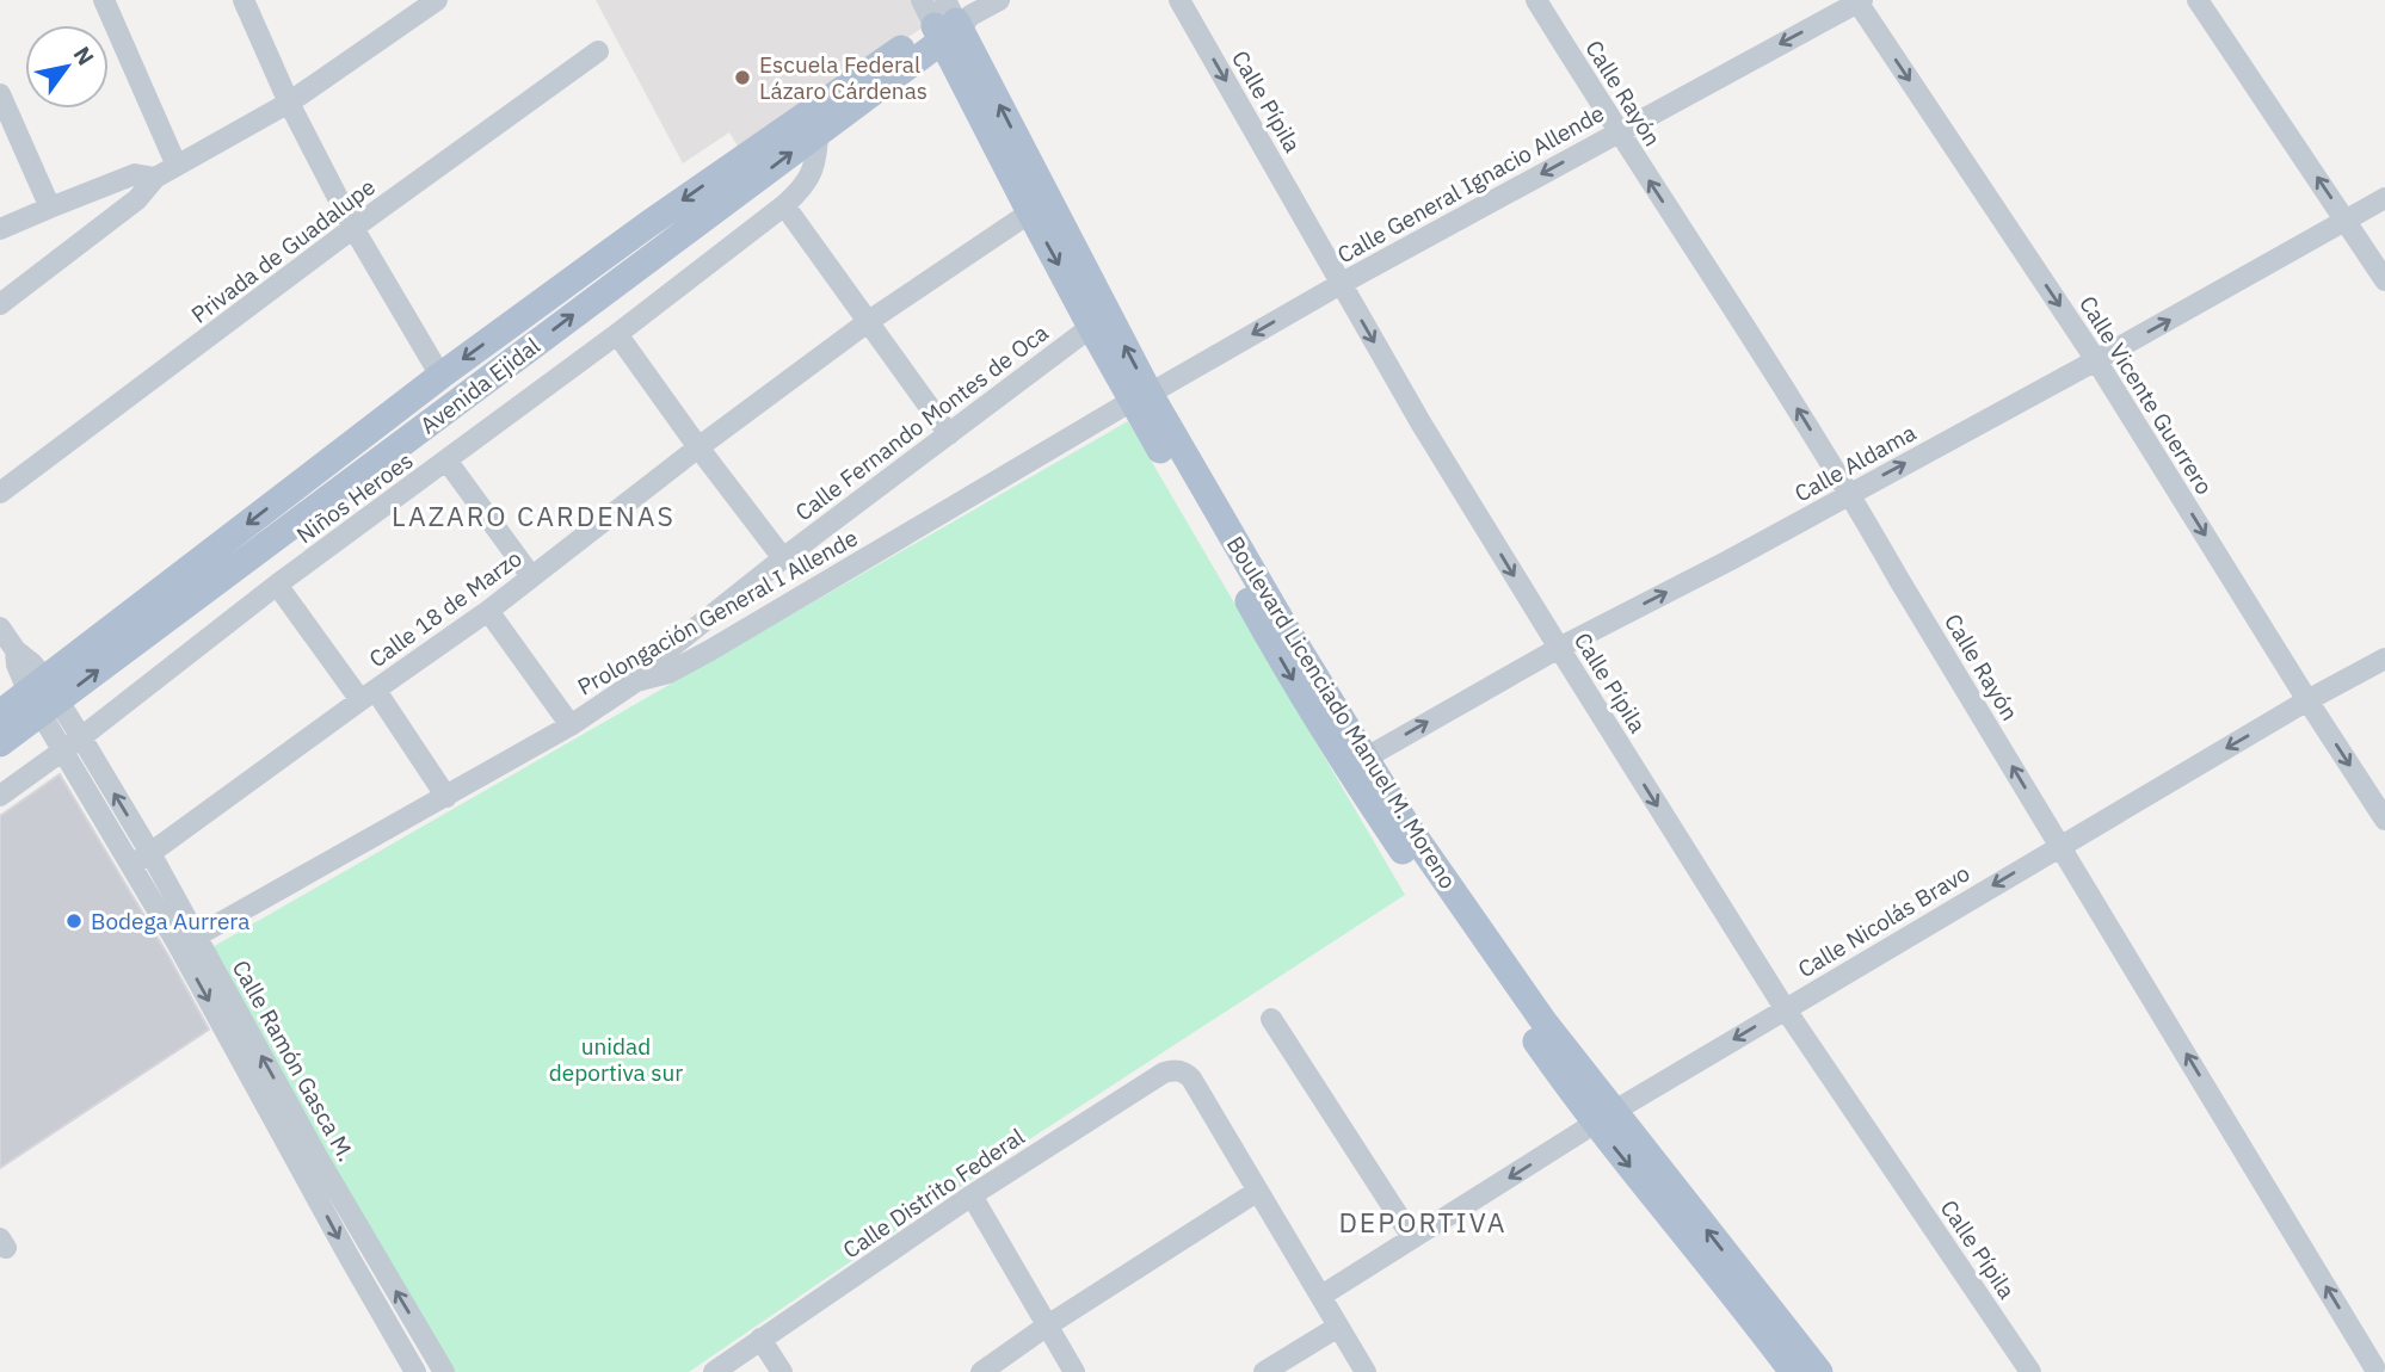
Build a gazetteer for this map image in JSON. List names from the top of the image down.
{
  "streets": {
    "main road": ["Avenida Ejidal", "Boulevard Licenciado Manuel M. Moreno"],
    "street": [
      "Calle Rayón",
      "Calle Pípila",
      "Calle General Ignacio Allende",
      "Privada de Guadalupe",
      "Calle Vicente Guerrero",
      "Calle Fernando Montes de Oca",
      "Calle Aldama",
      "Niños Heroes",
      "Calle 18 de Marzo",
      "Prolongación General I Allende",
      "Calle Nicolás Bravo",
      "Calle Ramón Gasca M.",
      "Calle Distrito Federal"
    ]
  },
  "crossings": [
    ["Calle Rayón", "Calle General Ignacio Allende"],
    ["Calle Rayón", "Calle Aldama"],
    ["Calle Rayón", "Calle Nicolás Bravo"],
    ["Calle Pípila", "Calle General Ignacio Allende"],
    ["Calle Pípila", "Calle Aldama"],
    ["Calle Pípila", "Calle Nicolás Bravo"],
    ["Calle General Ignacio Allende", "Calle Vicente Guerrero"],
    ["Calle General Ignacio Allende", "Prolongación General I Allende"],
    ["Calle General Ignacio Allende", "Boulevard Licenciado Manuel M. Moreno"],
    ["Avenida Ejidal", "Niños Heroes"],
    ["Avenida Ejidal", "Boulevard Licenciado Manuel M. Moreno"],
    ["Avenida Ejidal", "Calle Ramón Gasca M."],
    ["Calle Vicente Guerrero", "Calle Aldama"],
    ["Calle Vicente Guerrero", "Calle Nicolás Bravo"],
    ["Calle Fernando Montes de Oca", "Prolongación General I Allende"],
    ["Calle Fernando Montes de Oca", "Boulevard Licenciado Manuel M. Moreno"],
    ["Calle Aldama", "Boulevard Licenciado Manuel M. Moreno"],
    ["Niños Heroes", "Calle Ramón Gasca M."],
    ["Calle 18 de Marzo", "Boulevard Licenciado Manuel M. Moreno"],
    ["Calle 18 de Marzo", "Calle Ramón Gasca M."],
    ["Prolongación General I Allende", "Boulevard Licenciado Manuel M. Moreno"],
    ["Prolongación General I Allende", "Calle Ramón Gasca M."],
    ["Boulevard Licenciado Manuel M. Moreno", "Calle Nicolás Bravo"]
  ],
  "one_way": [
    "Calle Rayón",
    "Calle Pípila",
    "Calle General Ignacio Allende",
    "Calle Vicente Guerrero",
    "Calle Aldama",
    "Calle Nicolás Bravo"
  ],
  "districts": ["LAZARO CARDENAS", "DEPORTIVA"],
  "parks": ["unidad deportiva sur"],
  "places": ["Escuela Federal Lázaro Cárdenas", "Bodega Aurrera"],
  "north": "top right"
}
